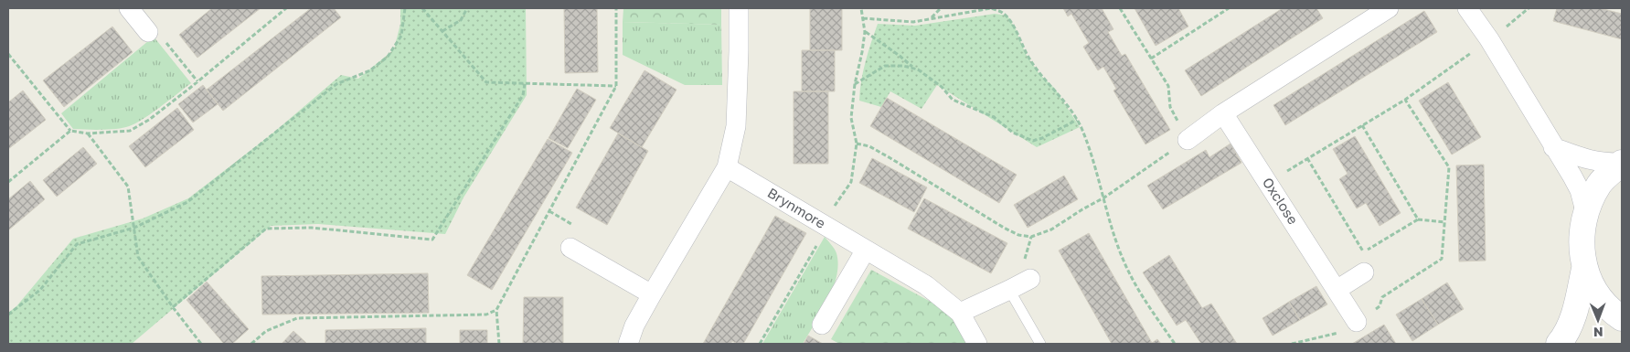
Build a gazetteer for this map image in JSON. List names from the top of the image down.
{
  "streets": {
    "street": ["Oxclose", "Brynmore"]
  },
  "north": "bottom"
}
